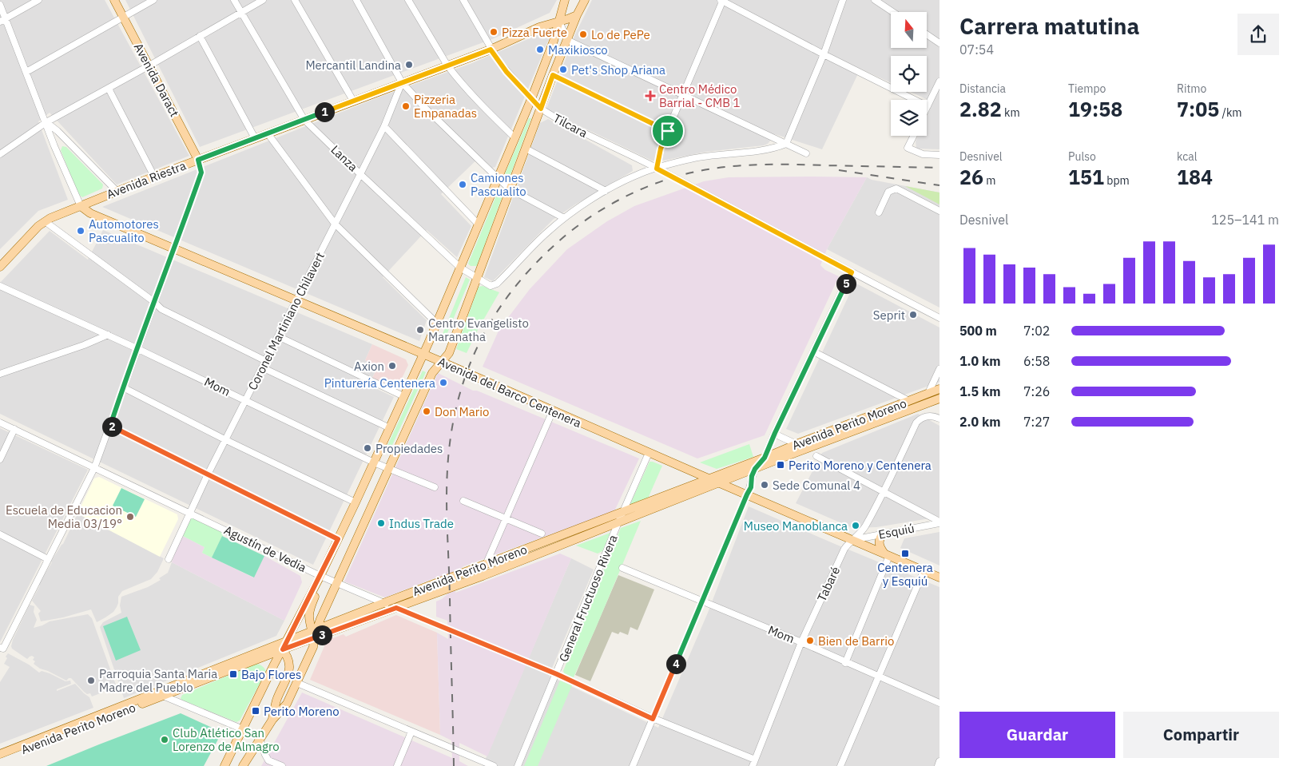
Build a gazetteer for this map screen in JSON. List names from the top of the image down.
{
  "streets": {
    "main road": [
      "Avenida Daract",
      "Tilcara",
      "Avenida Riestra",
      "Avenida del Barco Centenera",
      "Avenida Perito Moreno"
    ],
    "street": [
      "Lanza",
      "Coronel Martiniano Chilavert",
      "Mom",
      "Esquiú",
      "Agustín de Vedia",
      "Tabaré",
      "General Fructuoso Rivera"
    ]
  },
  "crossings": [
    ["Avenida Daract", "Avenida Riestra"],
    ["Tilcara", "Avenida Riestra"],
    ["Lanza", "Avenida Riestra"],
    ["Lanza", "Coronel Martiniano Chilavert"],
    ["Avenida Riestra", "Coronel Martiniano Chilavert"],
    ["Avenida Riestra", "Avenida del Barco Centenera"],
    ["Coronel Martiniano Chilavert", "Mom"],
    ["Coronel Martiniano Chilavert", "Avenida del Barco Centenera"],
    ["Coronel Martiniano Chilavert", "Agustín de Vedia"],
    ["Mom", "Tabaré"],
    ["Avenida del Barco Centenera", "Avenida Perito Moreno"],
    ["Avenida del Barco Centenera", "Esquiú"],
    ["Avenida del Barco Centenera", "Tabaré"],
    ["Avenida del Barco Centenera", "General Fructuoso Rivera"],
    ["Avenida Perito Moreno", "Agustín de Vedia"],
    ["Avenida Perito Moreno", "General Fructuoso Rivera"],
    ["Esquiú", "Tabaré"],
    ["Agustín de Vedia", "Tabaré"],
    ["Agustín de Vedia", "General Fructuoso Rivera"]
  ],
  "places": {
    "other": [
      "Pizza Fuerte",
      "Lo de PePe",
      "Maxikiosco",
      "Mercantil Landina",
      "Pet's Shop Ariana",
      "Pizzeria Empanadas",
      "Camiones Pascualito",
      "Automotores Pascualito",
      "Seprit",
      "Centro Evangelisto Maranatha",
      "Axion",
      "Pinturería Centenera",
      "Don Mario",
      "Propiedades",
      "Sede Comunal 4",
      "Escuela de Educacion Media 03/19°",
      "Indus Trade",
      "Museo Manoblanca",
      "Bien de Barrio",
      "Parroquia Santa Maria Madre del Pueblo",
      "Club Atlético San Lorenzo de Almagro"
    ],
    "health": ["Centro Médico Barrial - CMB 1"],
    "transit": [
      "Perito Moreno y Centenera",
      "Centenera y Esquiú",
      "Bajo Flores",
      "Perito Moreno"
    ]
  },
  "north": "top",
  "page": {
    "heading": ["Carrera matutina", "07:54"],
    "stats": [
      ["Distancia", "2.82 km"],
      ["Tiempo", "19:58"],
      ["Ritmo", "7:05 /km"],
      ["Desnivel", "26 m"],
      ["Pulso", "151 bpm"],
      ["kcal", "184"]
    ],
    "pins": [
      "1",
      "5",
      "2",
      "3",
      "4"
    ],
    "chart": ["Desnivel", "125–141 m"],
    "list": [
      {
        "name": "500 m",
        "note": "7:02"
      },
      {
        "name": "1.0 km",
        "note": "6:58"
      },
      {
        "name": "1.5 km",
        "note": "7:26"
      },
      {
        "name": "2.0 km",
        "note": "7:27"
      }
    ],
    "buttons": ["Guardar", "Compartir"]
  }
}
